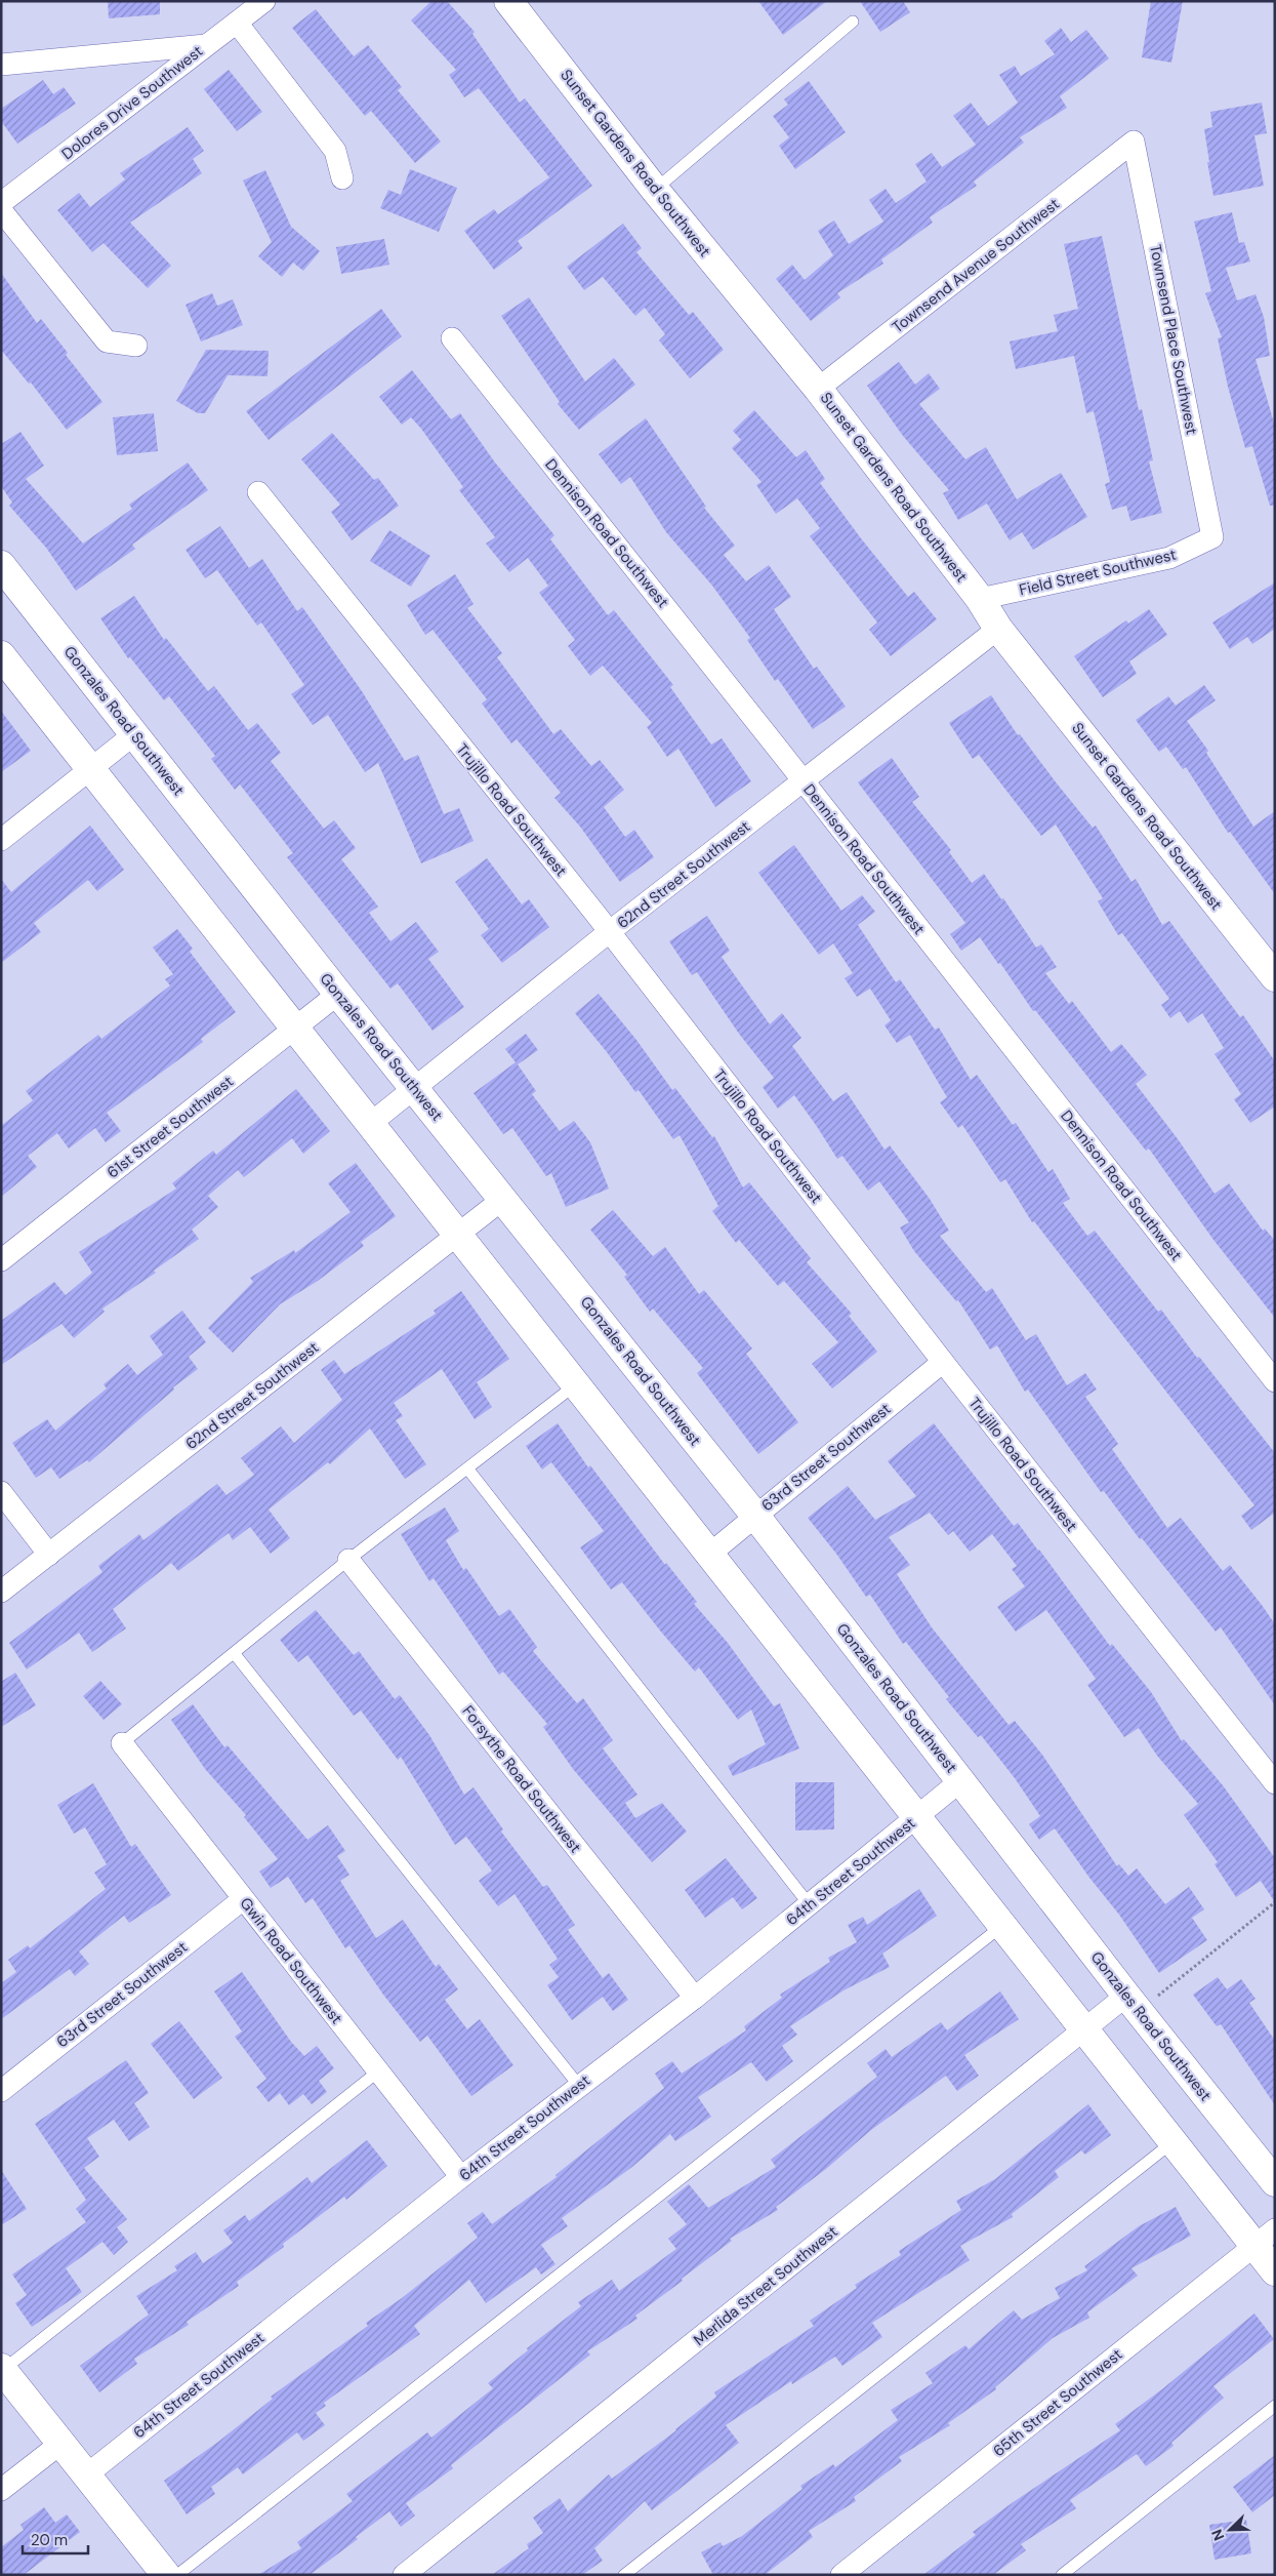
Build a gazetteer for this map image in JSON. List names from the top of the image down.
{
  "streets": {
    "street": [
      "Dolores Drive Southwest",
      "Sunset Gardens Road Southwest",
      "Townsend Avenue Southwest",
      "Townsend Place Southwest",
      "Dennison Road Southwest",
      "Field Street Southwest",
      "Gonzales Road Southwest",
      "Trujillo Road Southwest",
      "62nd Street Southwest",
      "61st Street Southwest",
      "63rd Street Southwest",
      "Forsythe Road Southwest",
      "64th Street Southwest",
      "Gwin Road Southwest",
      "Merlida Street Southwest",
      "65th Street Southwest"
    ]
  },
  "crossings": [
    ["Sunset Gardens Road Southwest", "Townsend Avenue Southwest"],
    ["Sunset Gardens Road Southwest", "Field Street Southwest"],
    ["Sunset Gardens Road Southwest", "62nd Street Southwest"],
    ["Townsend Avenue Southwest", "Townsend Place Southwest"],
    ["Townsend Place Southwest", "Field Street Southwest"],
    ["Dennison Road Southwest", "62nd Street Southwest"],
    ["Gonzales Road Southwest", "62nd Street Southwest"],
    ["Gonzales Road Southwest", "61st Street Southwest"],
    ["Gonzales Road Southwest", "63rd Street Southwest"],
    ["Gonzales Road Southwest", "64th Street Southwest"],
    ["Gonzales Road Southwest", "Merlida Street Southwest"],
    ["Trujillo Road Southwest", "62nd Street Southwest"],
    ["Trujillo Road Southwest", "63rd Street Southwest"],
    ["63rd Street Southwest", "Gwin Road Southwest"],
    ["Forsythe Road Southwest", "64th Street Southwest"],
    ["64th Street Southwest", "Gwin Road Southwest"]
  ],
  "scale_bar": "20 m",
  "north": "bottom left"
}
